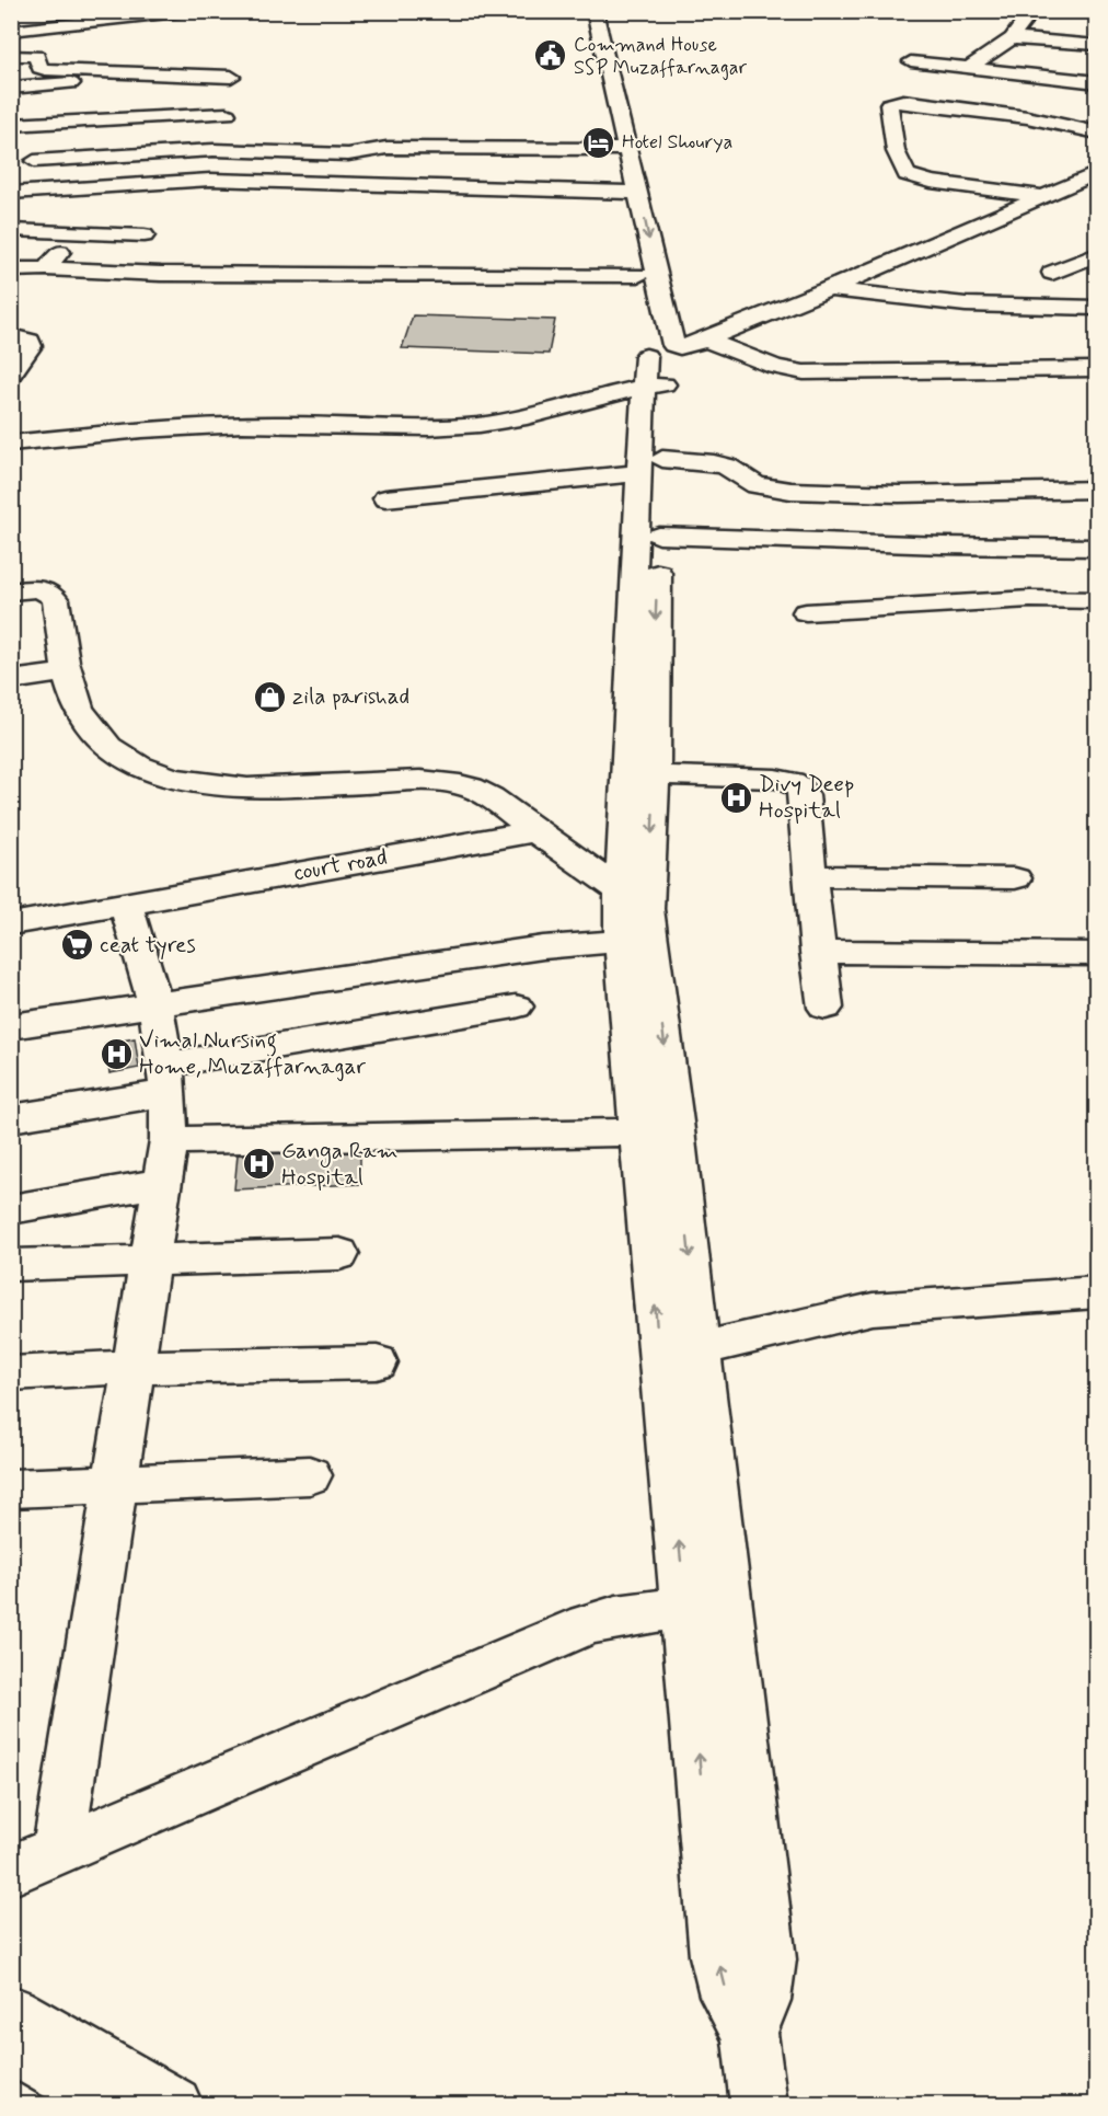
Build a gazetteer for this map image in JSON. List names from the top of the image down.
{
  "streets": {
    "street": ["court road"]
  },
  "places": {
    "public building": ["Command House SSP Muzaffarnagar"],
    "hotel": ["Hotel Shourya"],
    "shop": ["zila parishad"],
    "hospital": ["Divy Deep Hospital", "Vimal Nursing Home, Muzaffarnagar", "Ganga Ram Hospital"],
    "supermarket": ["ceat tyres"]
  }
}
